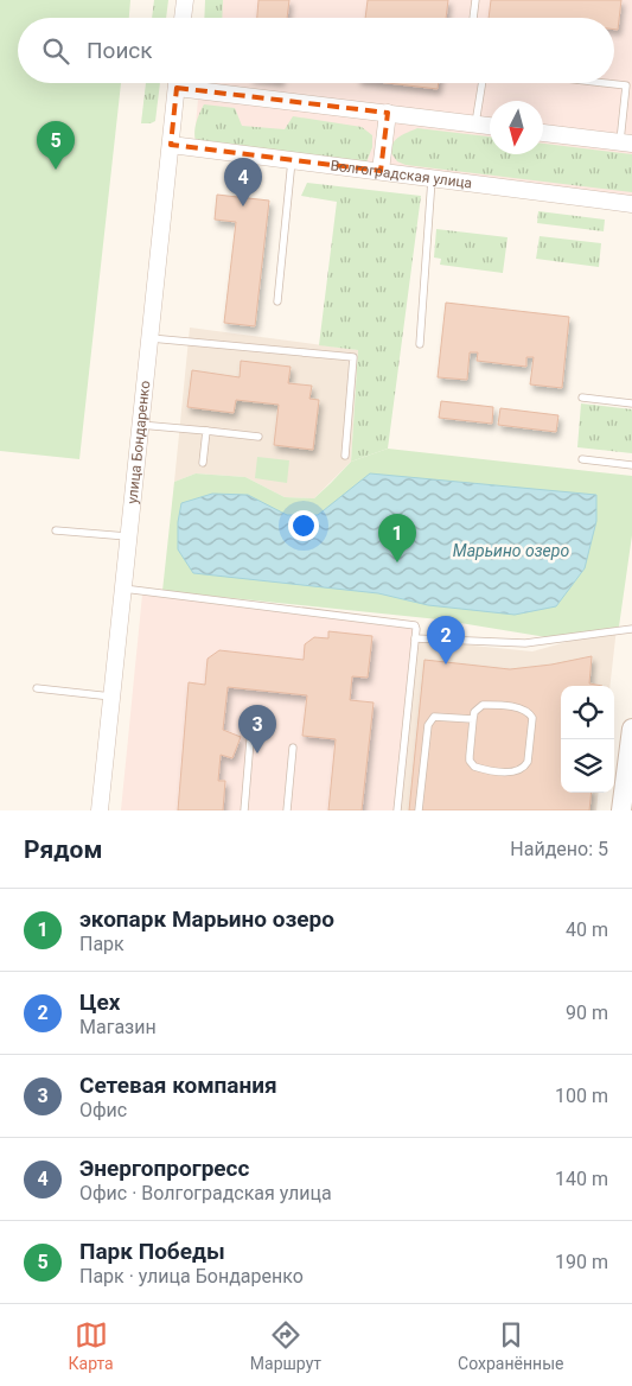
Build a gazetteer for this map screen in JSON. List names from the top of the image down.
{
  "streets": {
    "street": ["Волгоградская улица", "улица Бондаренко"]
  },
  "crossings": [
    ["Волгоградская улица", "улица Бондаренко"]
  ],
  "water": ["Марьино озеро"],
  "north": "bottom",
  "page": {
    "search": "Поиск",
    "pins": [
      "5",
      "4",
      "1",
      "2",
      "3"
    ],
    "heading": ["Рядом", "Найдено: 5"],
    "list": [
      {
        "mark": "1",
        "name": "экопарк Марьино озеро",
        "note": "Парк",
        "value": "40 m"
      },
      {
        "mark": "2",
        "name": "Цех",
        "note": "Магазин",
        "value": "90 m"
      },
      {
        "mark": "3",
        "name": "Сетевая компания",
        "note": "Офис",
        "value": "100 m"
      },
      {
        "mark": "4",
        "name": "Энергопрогресс",
        "note": "Офис · Волгоградская улица",
        "value": "140 m"
      },
      {
        "mark": "5",
        "name": "Парк Победы",
        "note": "Парк · улица Бондаренко",
        "value": "190 m"
      }
    ],
    "nav": ["Карта", "Маршрут", "Сохранённые"]
  }
}
